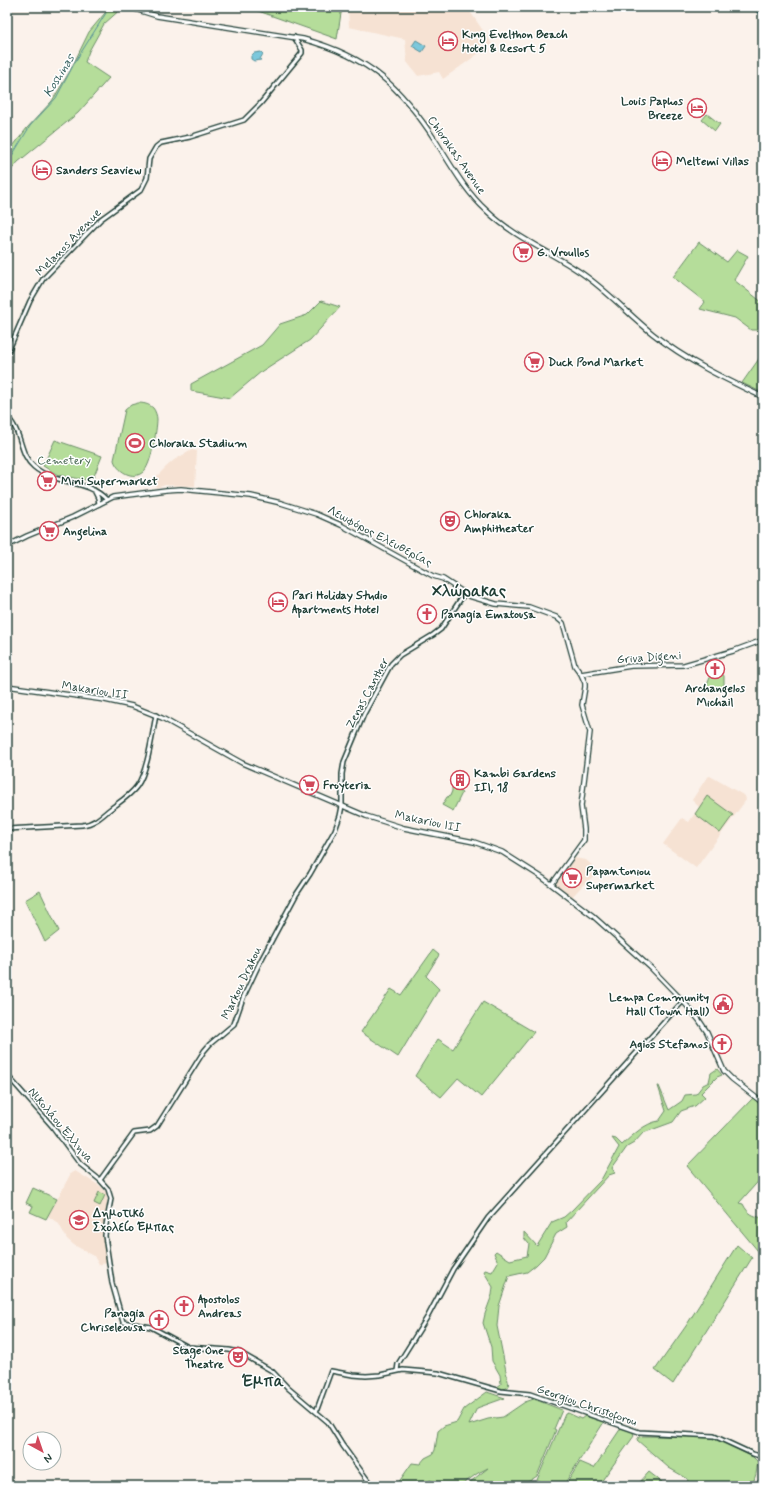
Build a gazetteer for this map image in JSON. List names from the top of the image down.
{
  "streets": {
    "main road": [
      "Chlorakas Avenue",
      "Λεωφόρος Ελευθερίας",
      "Griva Digeni",
      "Makariou III"
    ],
    "street": [
      "Melanos Avenue",
      "Zenas Canther",
      "Markou Drakou",
      "Νικολάου Έλληνα",
      "Georgiou Christoforou"
    ]
  },
  "crossings": [
    ["Chlorakas Avenue", "Melanos Avenue"],
    ["Λεωφόρος Ελευθερίας", "Zenas Canther"],
    ["Makariou III", "Zenas Canther"],
    ["Makariou III", "Markou Drakou"],
    ["Zenas Canther", "Markou Drakou"],
    ["Markou Drakou", "Νικολάου Έλληνα"],
    ["Νικολάου Έλληνα", "Georgiou Christoforou"]
  ],
  "districts": ["Χλώρακας", "Έμπα"],
  "water": ["Koshinas"],
  "parks": ["Cemetery"],
  "places": {
    "hotel": [
      "King Evelthon Beach Hotel & Resort 5",
      "Louis Paphos Breeze",
      "Meltemi Villas",
      "Sanders Seaview",
      "Pari Holiday Studio Apartments Hotel"
    ],
    "supermarket": [
      "G. Vroullos",
      "Duck Pond Market",
      "Mini Supermarket",
      "Angelina",
      "Froyteria",
      "Papantoniou Supermarket"
    ],
    "sports": ["Chloraka Stadium"],
    "theatre": ["Chloraka Amphitheater", "Stage One Theatre"],
    "church": [
      "Panagia Ematousa",
      "Archangelos Michail",
      "Agios Stefanos",
      "Apostolos Andreas",
      "Panagia Chriseleousa"
    ],
    "building": ["Kambi Gardens III, 18"],
    "public building": ["Lempa Community Hall (Town Hall)"],
    "school or university": ["Δημοτικό Σχολείο Έμπας"]
  },
  "north": "bottom right"
}
